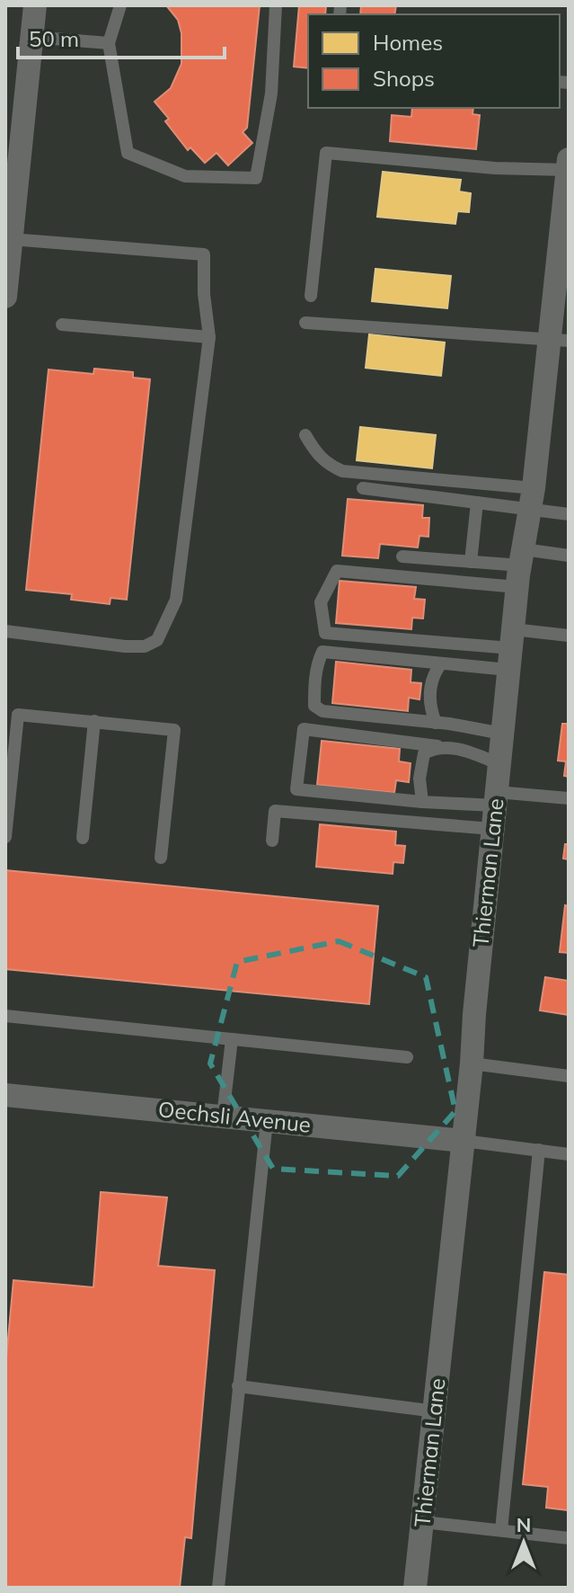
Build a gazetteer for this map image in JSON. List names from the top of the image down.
{
  "streets": {
    "street": ["Thierman Lane", "Oechsli Avenue"]
  },
  "crossings": [
    ["Thierman Lane", "Oechsli Avenue"]
  ],
  "legend": ["Homes", "Shops"],
  "scale_bar": "50 m",
  "north": "top"
}
